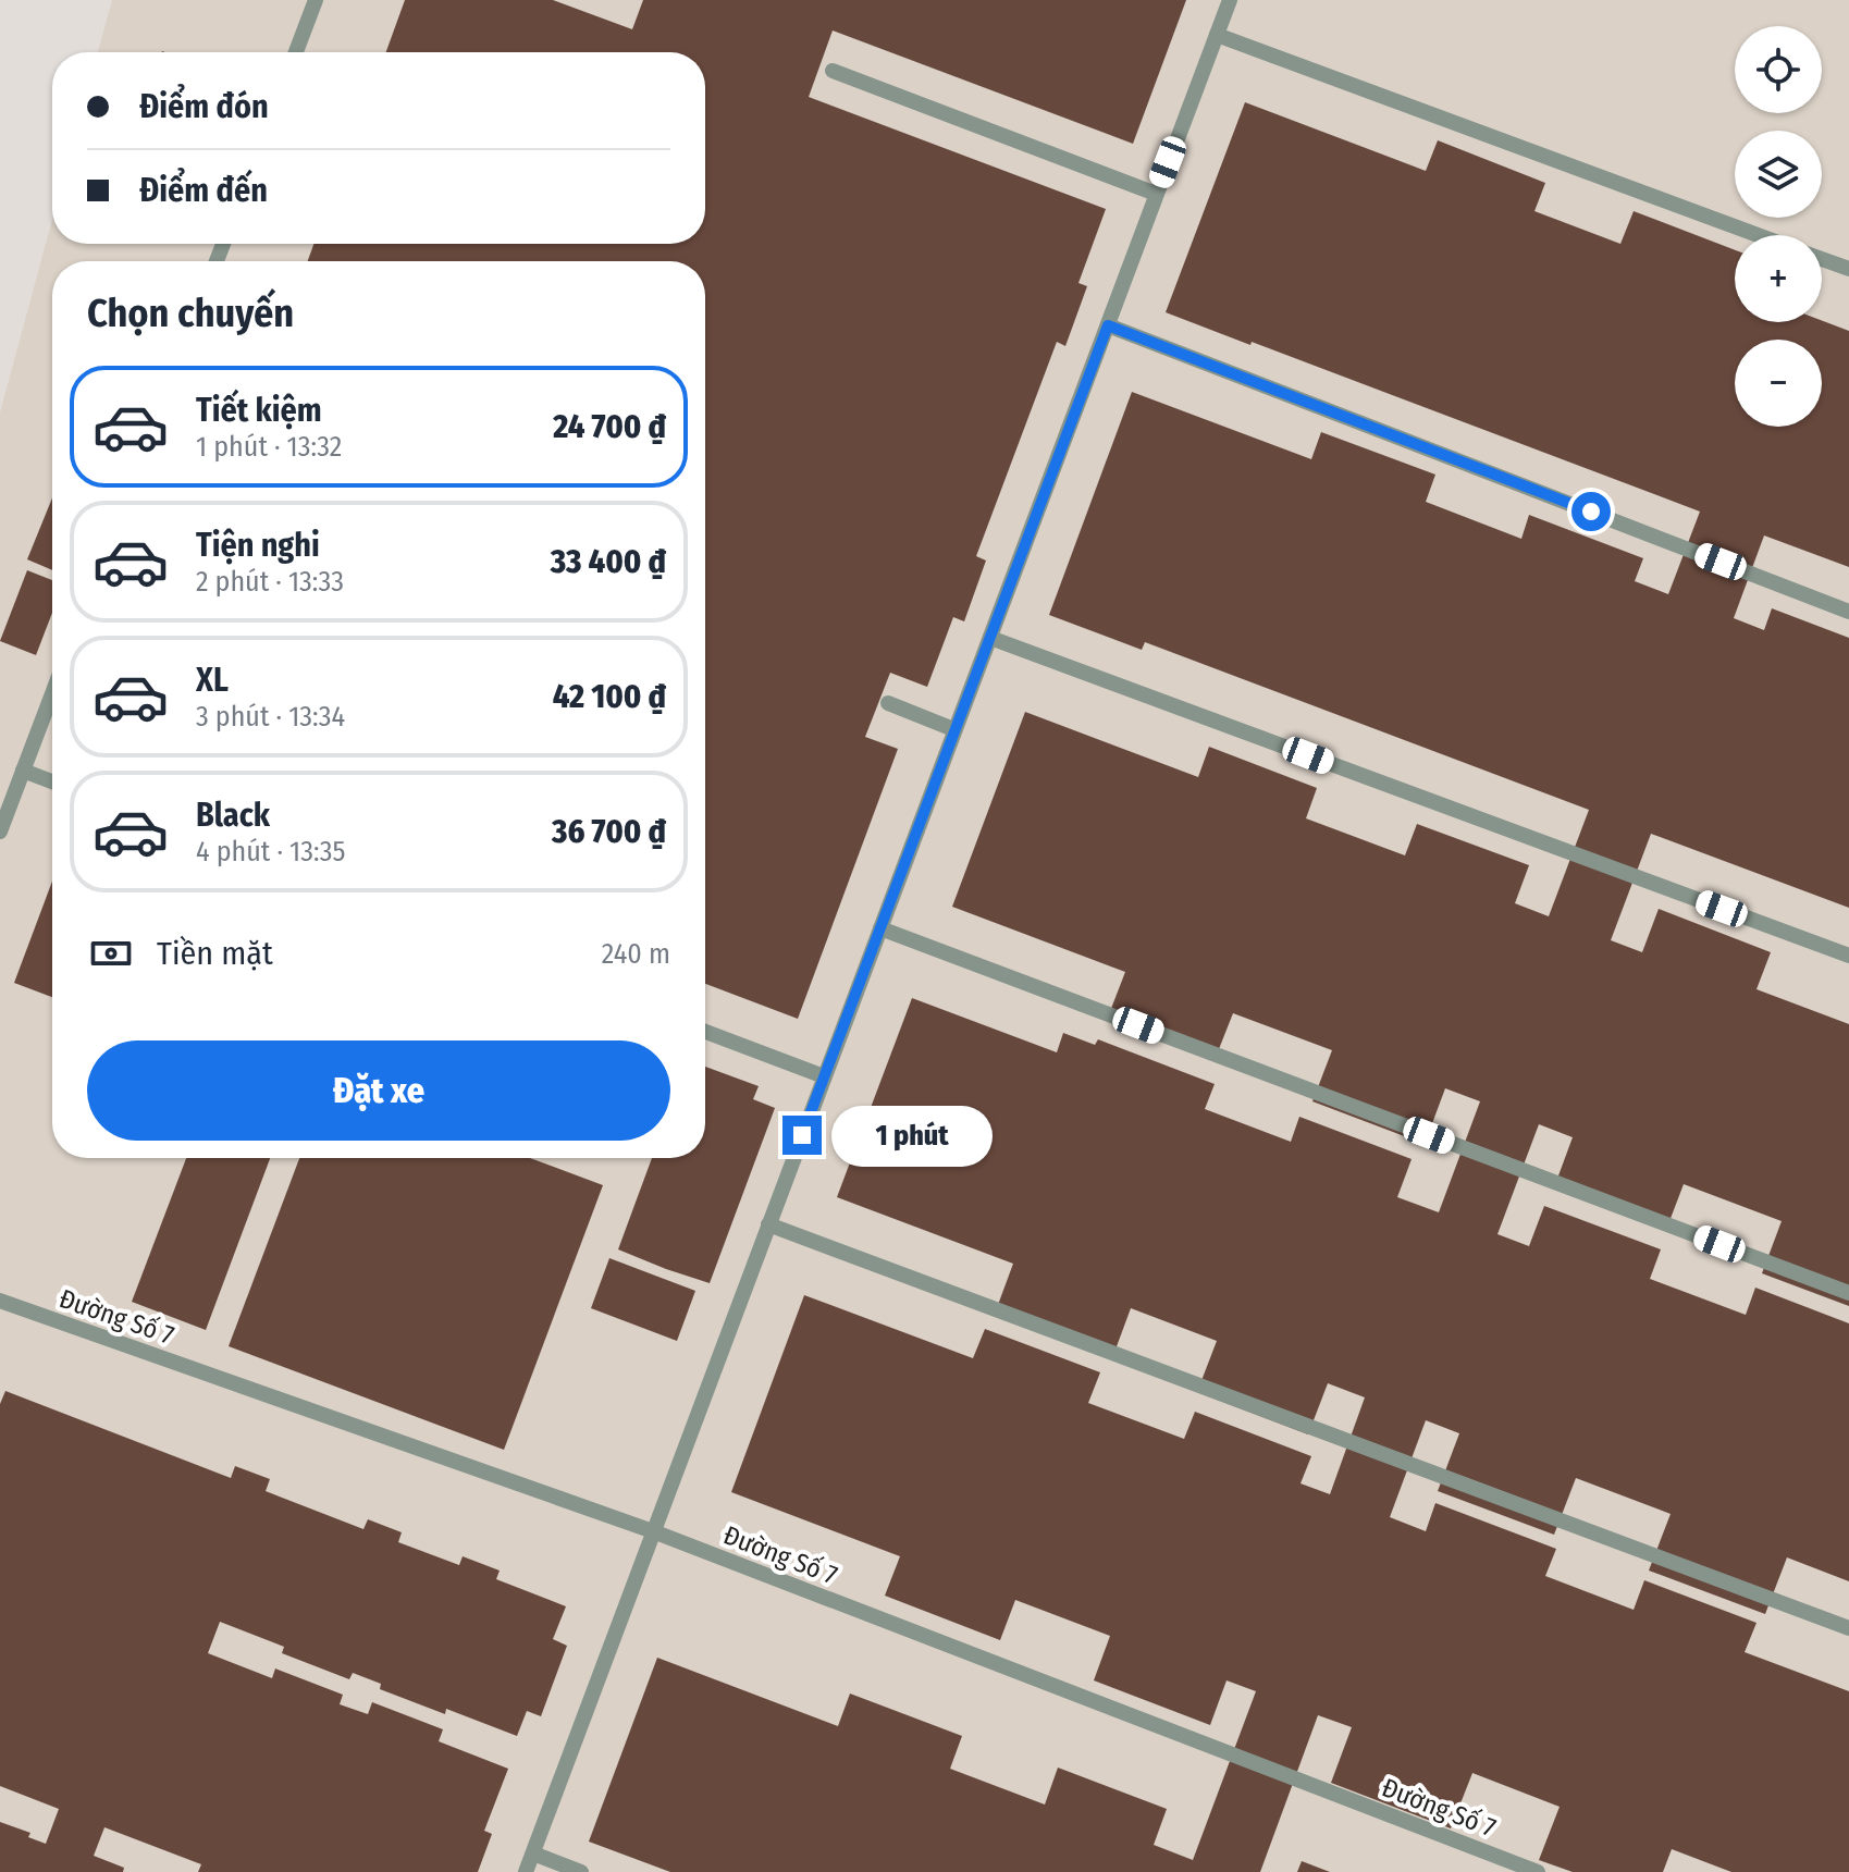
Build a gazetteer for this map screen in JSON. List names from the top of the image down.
{
  "streets": {
    "lane": ["Đường Số 7"]
  },
  "page": {
    "map_buttons": ["+", "−"],
    "banner": ["Điểm đón", "Điểm đến"],
    "heading": "Chọn chuyến",
    "list": [
      {
        "name": "Tiết kiệm",
        "note": "1 phút · 13:32",
        "value": "24 700 ₫"
      },
      {
        "name": "Tiện nghi",
        "note": "2 phút · 13:33",
        "value": "33 400 ₫"
      },
      {
        "name": "XL",
        "note": "3 phút · 13:34",
        "value": "42 100 ₫"
      },
      {
        "name": "Black",
        "note": "4 phút · 13:35",
        "value": "36 700 ₫"
      }
    ],
    "pay": ["Tiền mặt", "240 m"],
    "buttons": "Đặt xe",
    "bubble": "1 phút"
  }
}
